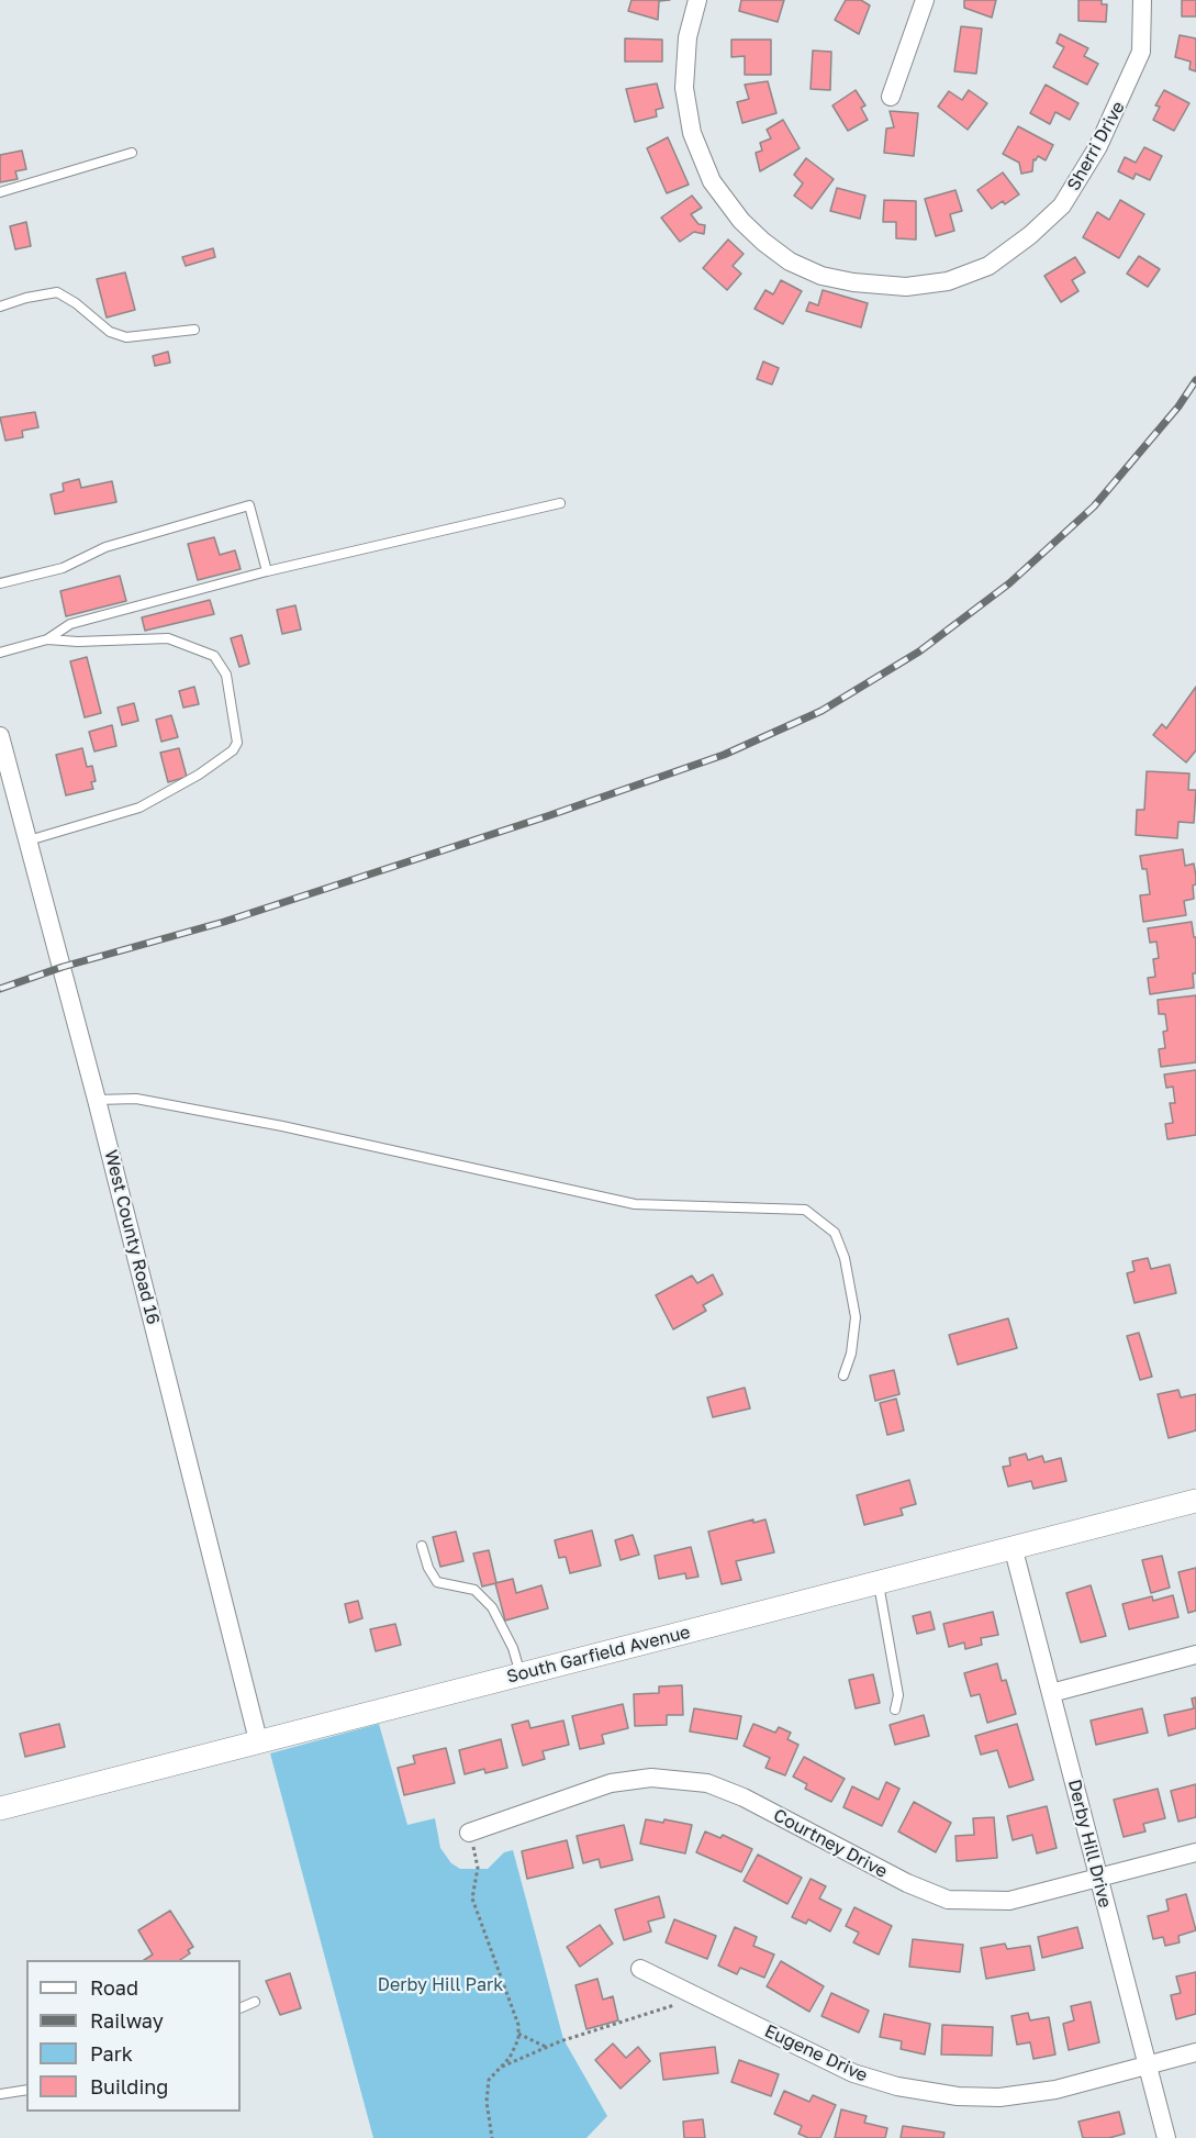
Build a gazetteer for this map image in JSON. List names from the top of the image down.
{
  "streets": {
    "street": [
      "Sherri Drive",
      "West County Road 16",
      "South Garfield Avenue",
      "Courtney Drive",
      "Derby Hill Drive",
      "Eugene Drive"
    ]
  },
  "crossings": [
    ["West County Road 16", "South Garfield Avenue"],
    ["South Garfield Avenue", "Derby Hill Drive"],
    ["Courtney Drive", "Derby Hill Drive"],
    ["Derby Hill Drive", "Eugene Drive"]
  ],
  "parks": ["Derby Hill Park"],
  "legend": [
    "Road",
    "Railway",
    "Park",
    "Building"
  ]
}
